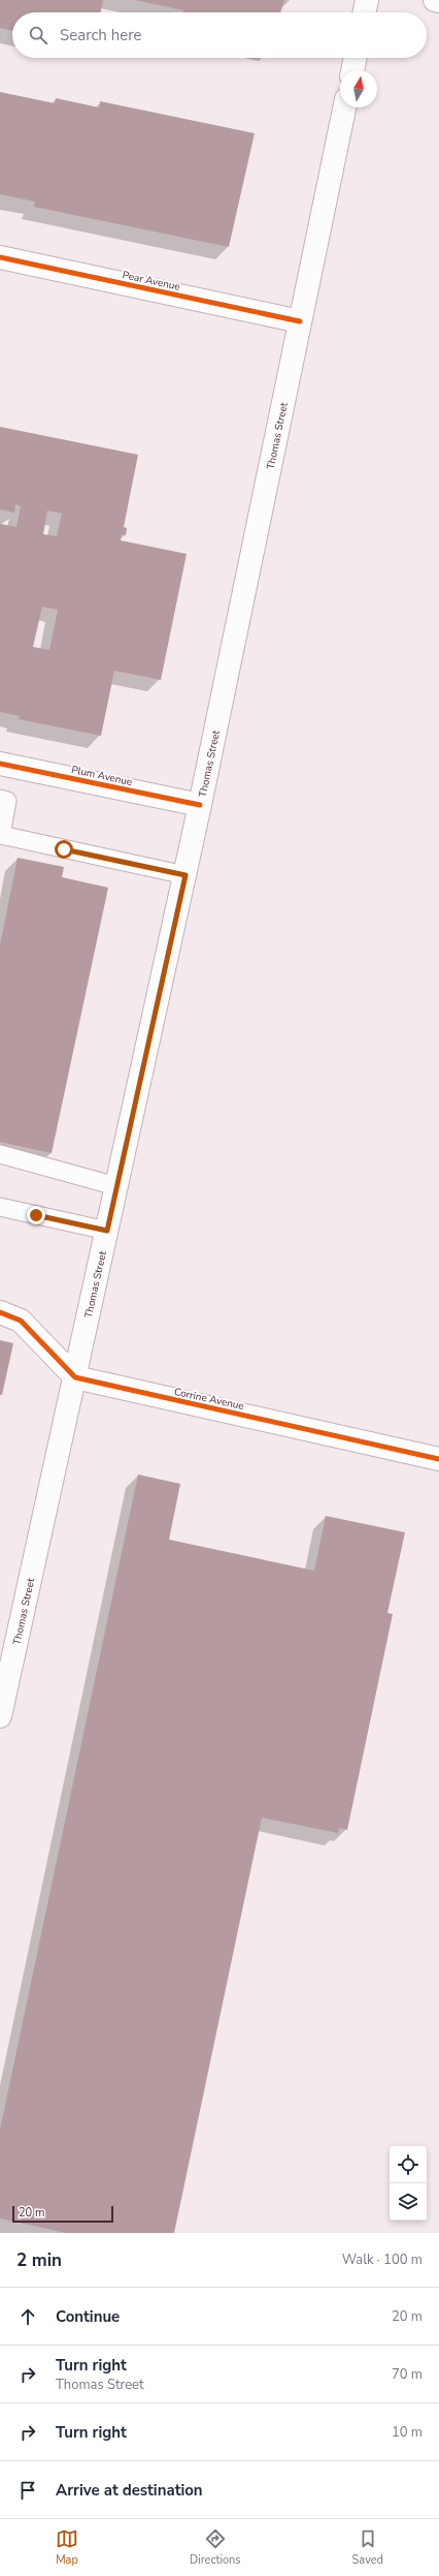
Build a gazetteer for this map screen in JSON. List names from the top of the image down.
{
  "streets": {
    "main road": [
      "Pear Avenue",
      "Thomas Street",
      "Plum Avenue",
      "Corrine Avenue"
    ]
  },
  "crossings": [
    ["Pear Avenue", "Thomas Street"],
    ["Thomas Street", "Plum Avenue"],
    ["Thomas Street", "Corrine Avenue"]
  ],
  "scale_bar": "20 m",
  "north": "top",
  "page": {
    "search": "Search here",
    "scale": "20 m",
    "heading": ["2 min", "Walk · 100 m"],
    "list": [
      ["Continue", "20 m"],
      ["Turn right", "Thomas Street", "70 m"],
      ["Turn right", "10 m"],
      "Arrive at destination"
    ],
    "nav": ["Map", "Directions", "Saved"]
  }
}
